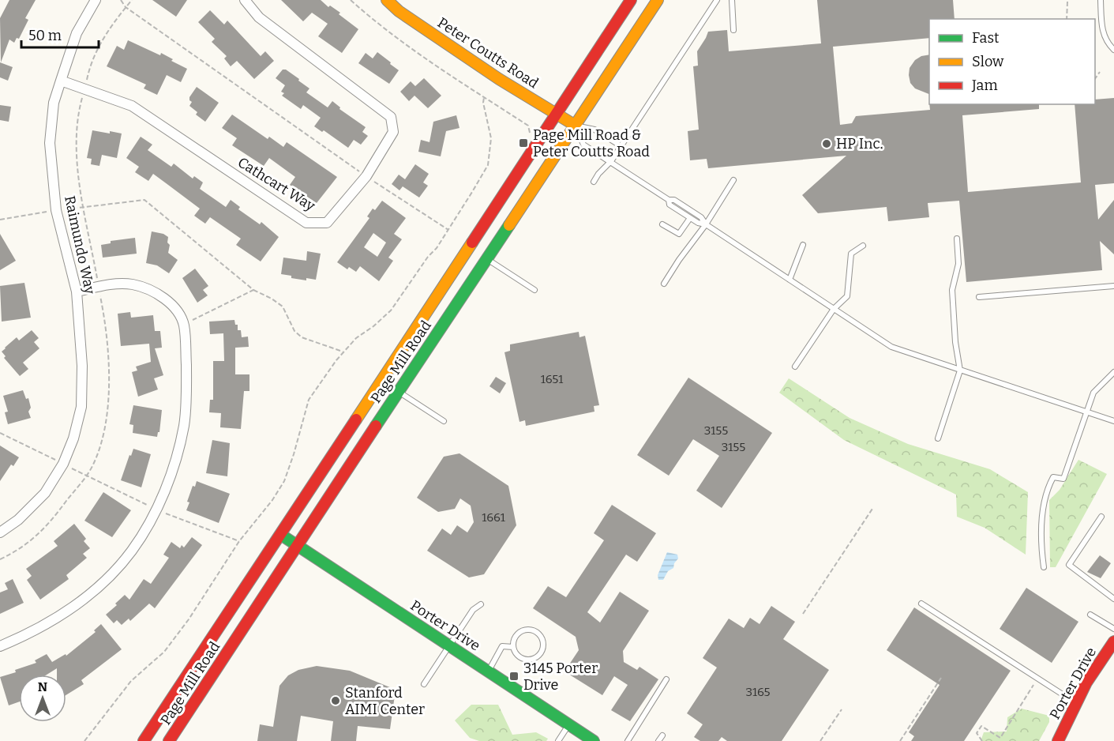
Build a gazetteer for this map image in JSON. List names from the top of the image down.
{
  "streets": {
    "main road": ["Peter Coutts Road", "Page Mill Road", "Porter Drive"],
    "street": ["Cathcart Way", "Raimundo Way"]
  },
  "crossings": [
    ["Peter Coutts Road", "Page Mill Road"],
    ["Cathcart Way", "Raimundo Way"],
    ["Page Mill Road", "Porter Drive"]
  ],
  "places": {
    "transit": ["Page Mill Road & Peter Coutts Road", "3145 Porter Drive"],
    "other": ["HP Inc.", "Stanford AIMI Center"]
  },
  "house_numbers": [
    "1651",
    "3155",
    "3155",
    "1661",
    "3165"
  ],
  "legend": ["Fast", "Slow", "Jam"],
  "scale_bar": "50 m",
  "north": "top"
}
